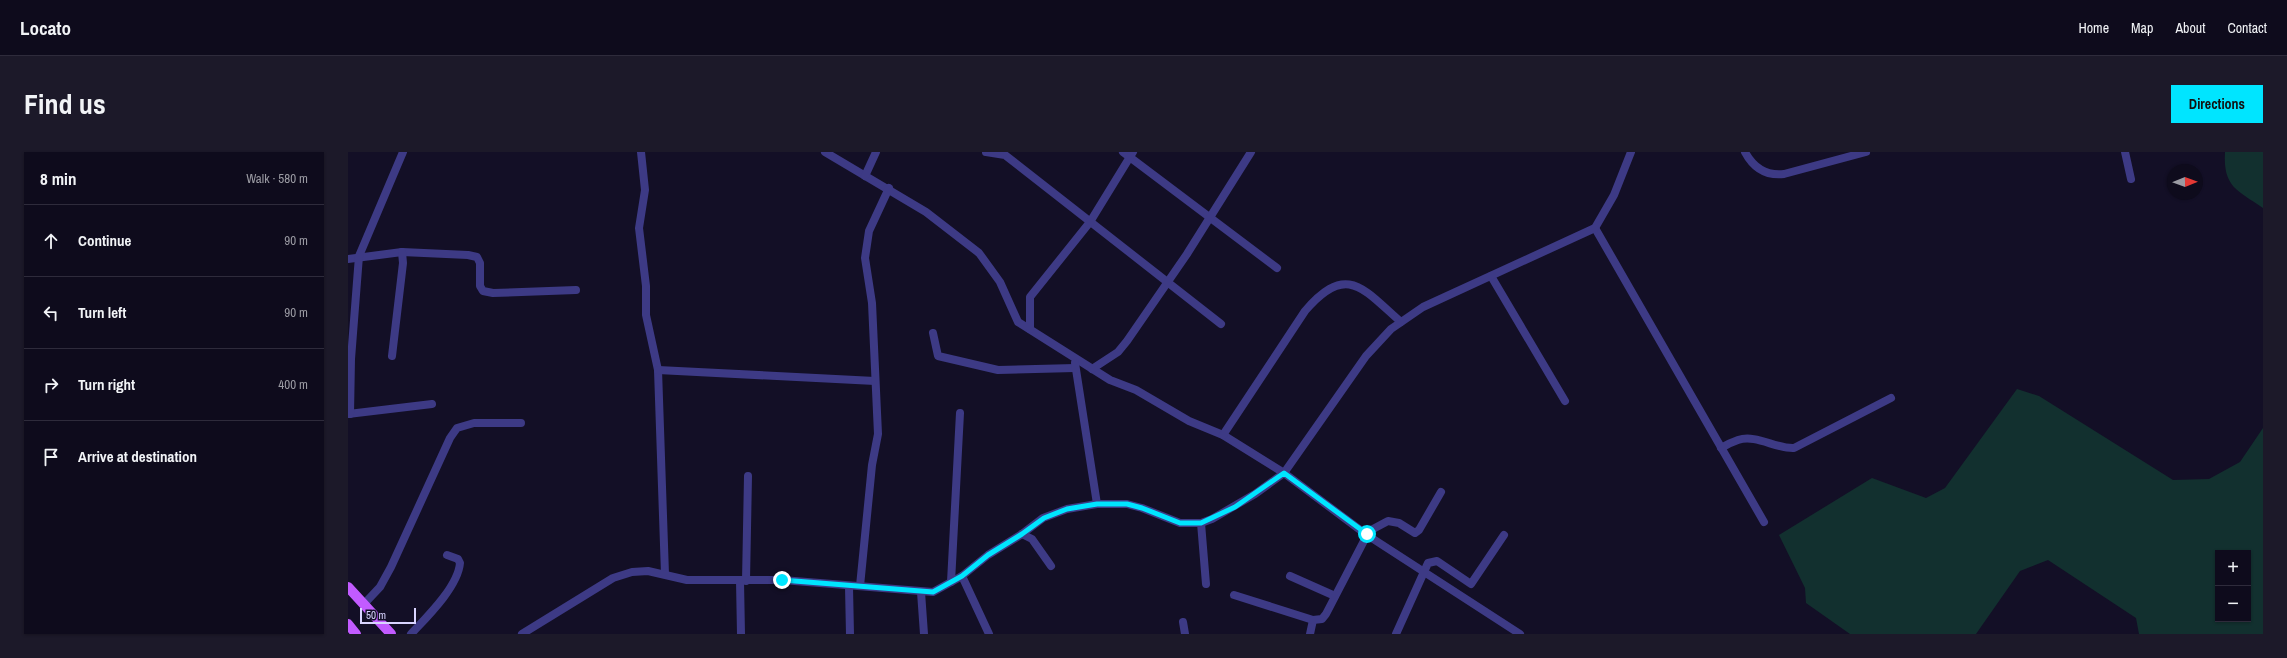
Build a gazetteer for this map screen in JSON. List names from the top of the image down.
{
  "scale_bar": "50 m",
  "north": "right",
  "page": {
    "header": "Locato",
    "nav": [
      "Home",
      "Map",
      "About",
      "Contact"
    ],
    "title": "Find us",
    "buttons": "Directions",
    "heading": ["8 min", "Walk · 580 m"],
    "list": [
      ["Continue", "90 m"],
      ["Turn left", "90 m"],
      ["Turn right", "400 m"],
      "Arrive at destination"
    ],
    "map_buttons": ["+", "−"],
    "scale": "50 m"
  }
}
